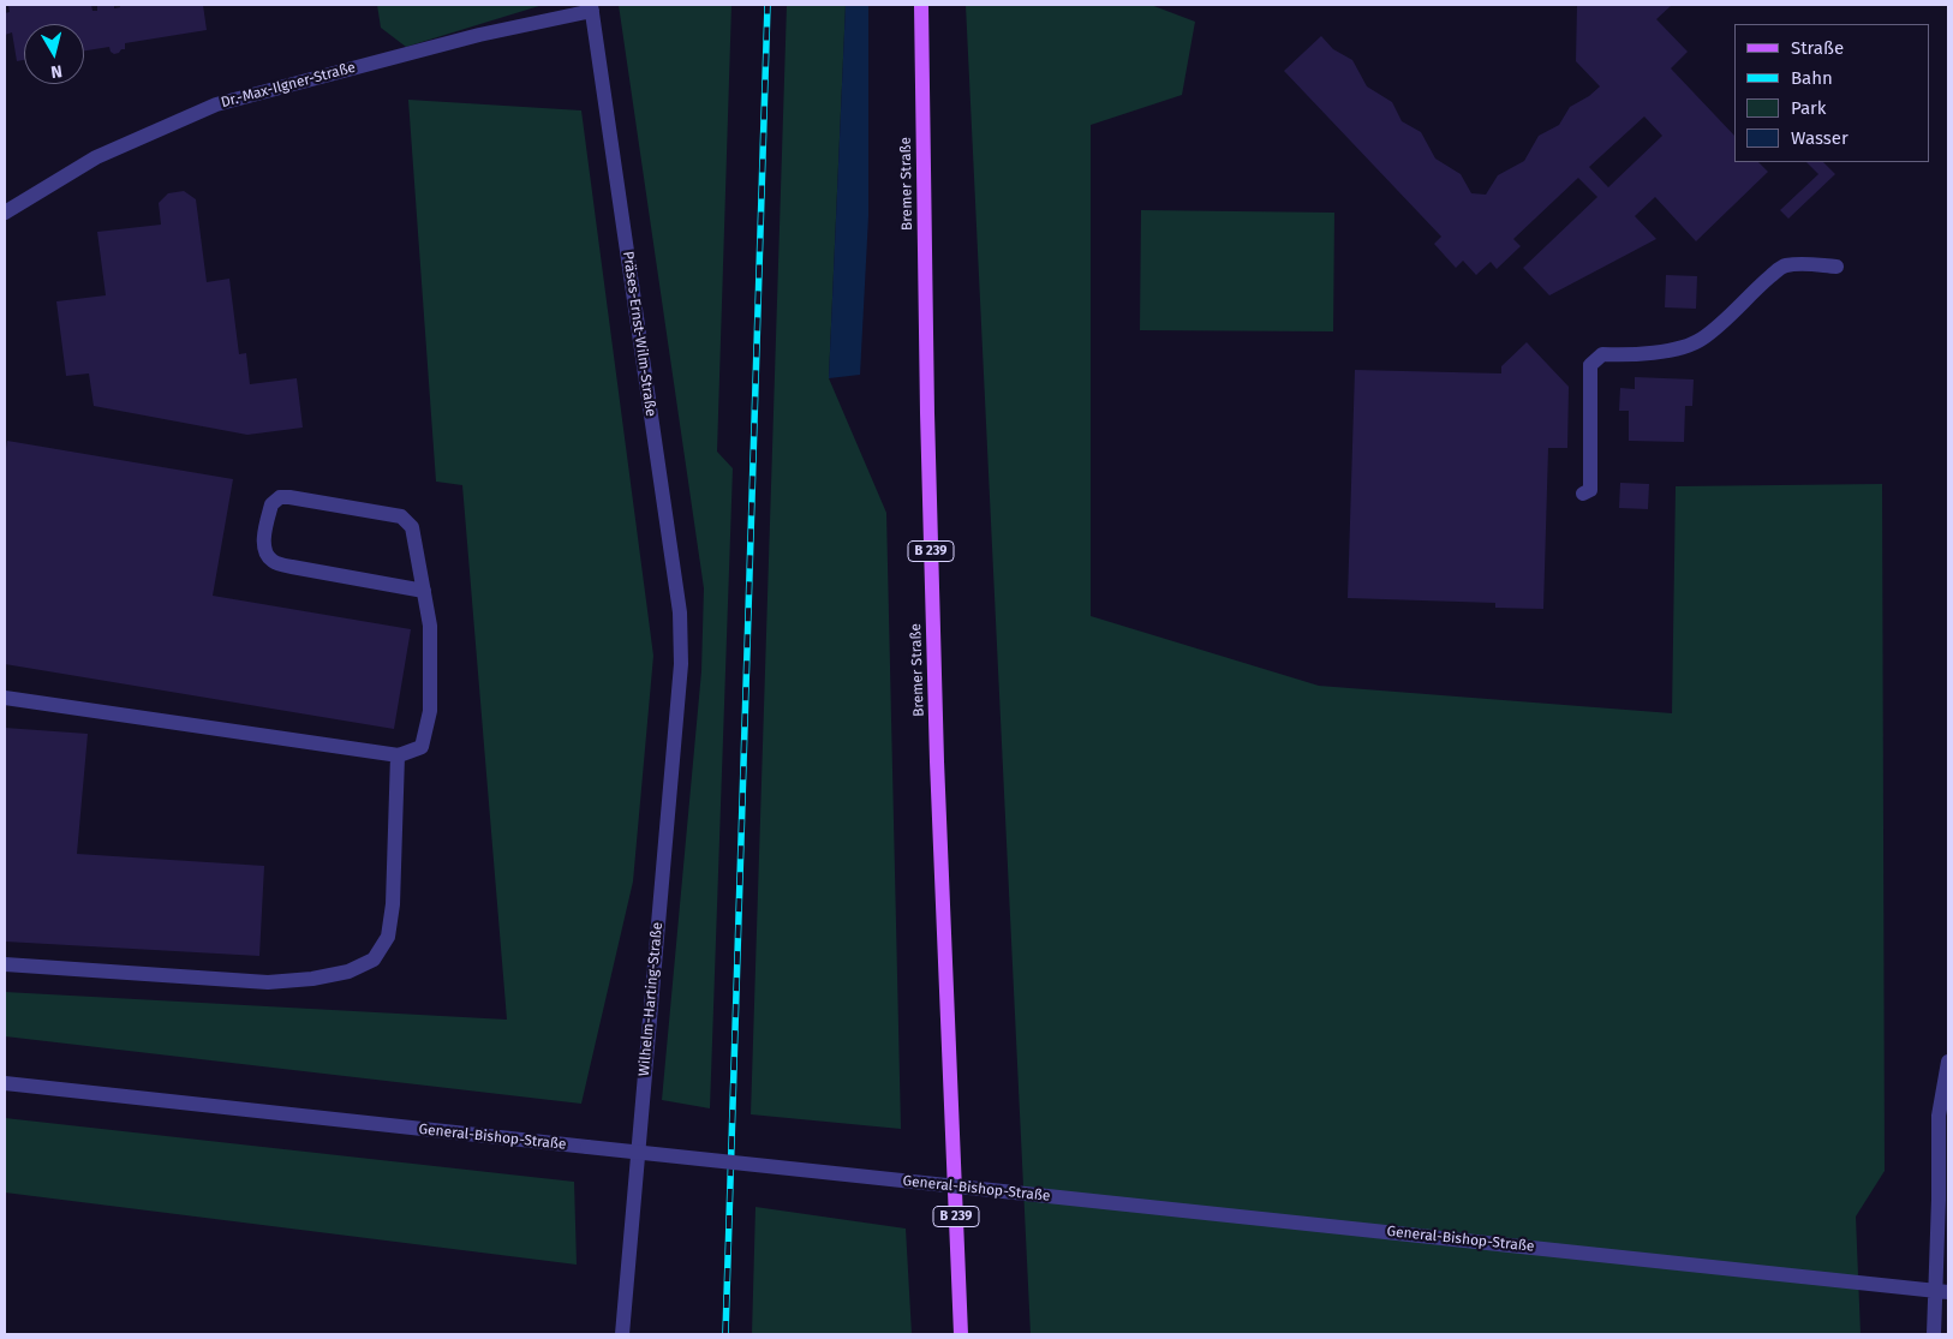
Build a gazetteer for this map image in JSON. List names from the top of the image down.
{
  "streets": {
    "main road": ["Bremer Straße", "B 239"],
    "street": [
      "Dr.-Max-Ilgner-Straße",
      "Präses-Ernst-Wilm-Straße",
      "Wilhelm-Harting-Straße",
      "General-Bishop-Straße"
    ]
  },
  "crossings": [
    ["Dr.-Max-Ilgner-Straße", "Präses-Ernst-Wilm-Straße"],
    ["Präses-Ernst-Wilm-Straße", "Wilhelm-Harting-Straße"]
  ],
  "legend": [
    "Straße",
    "Bahn",
    "Park",
    "Wasser"
  ],
  "north": "bottom"
}
